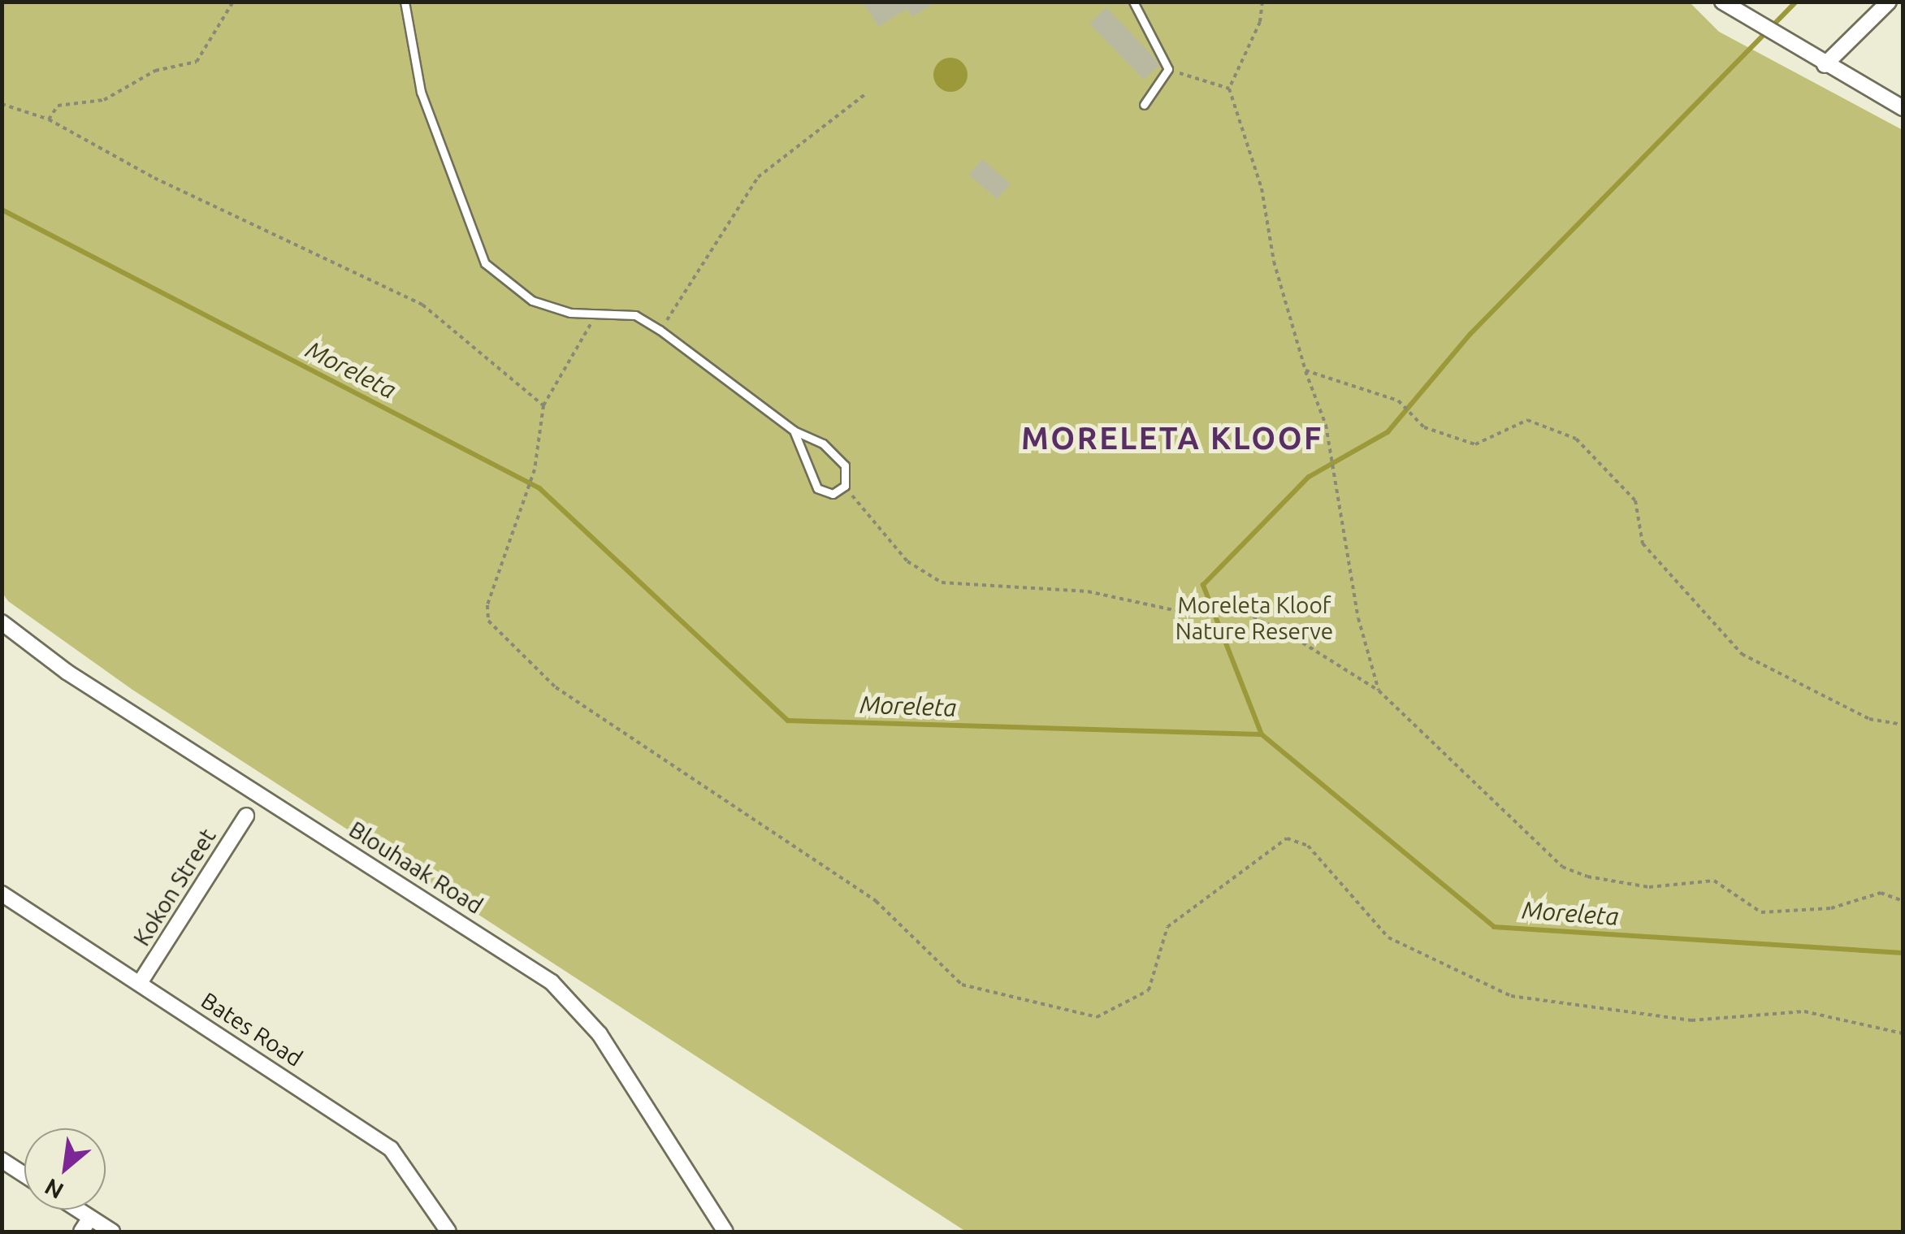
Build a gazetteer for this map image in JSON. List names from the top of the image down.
{
  "streets": {
    "street": ["Blouhaak Road", "Kokon Street", "Bates Road"]
  },
  "crossings": [
    ["Kokon Street", "Bates Road"]
  ],
  "districts": ["MORELETA KLOOF"],
  "water": ["Moreleta"],
  "parks": ["Moreleta Kloof Nature Reserve"],
  "north": "bottom left"
}
